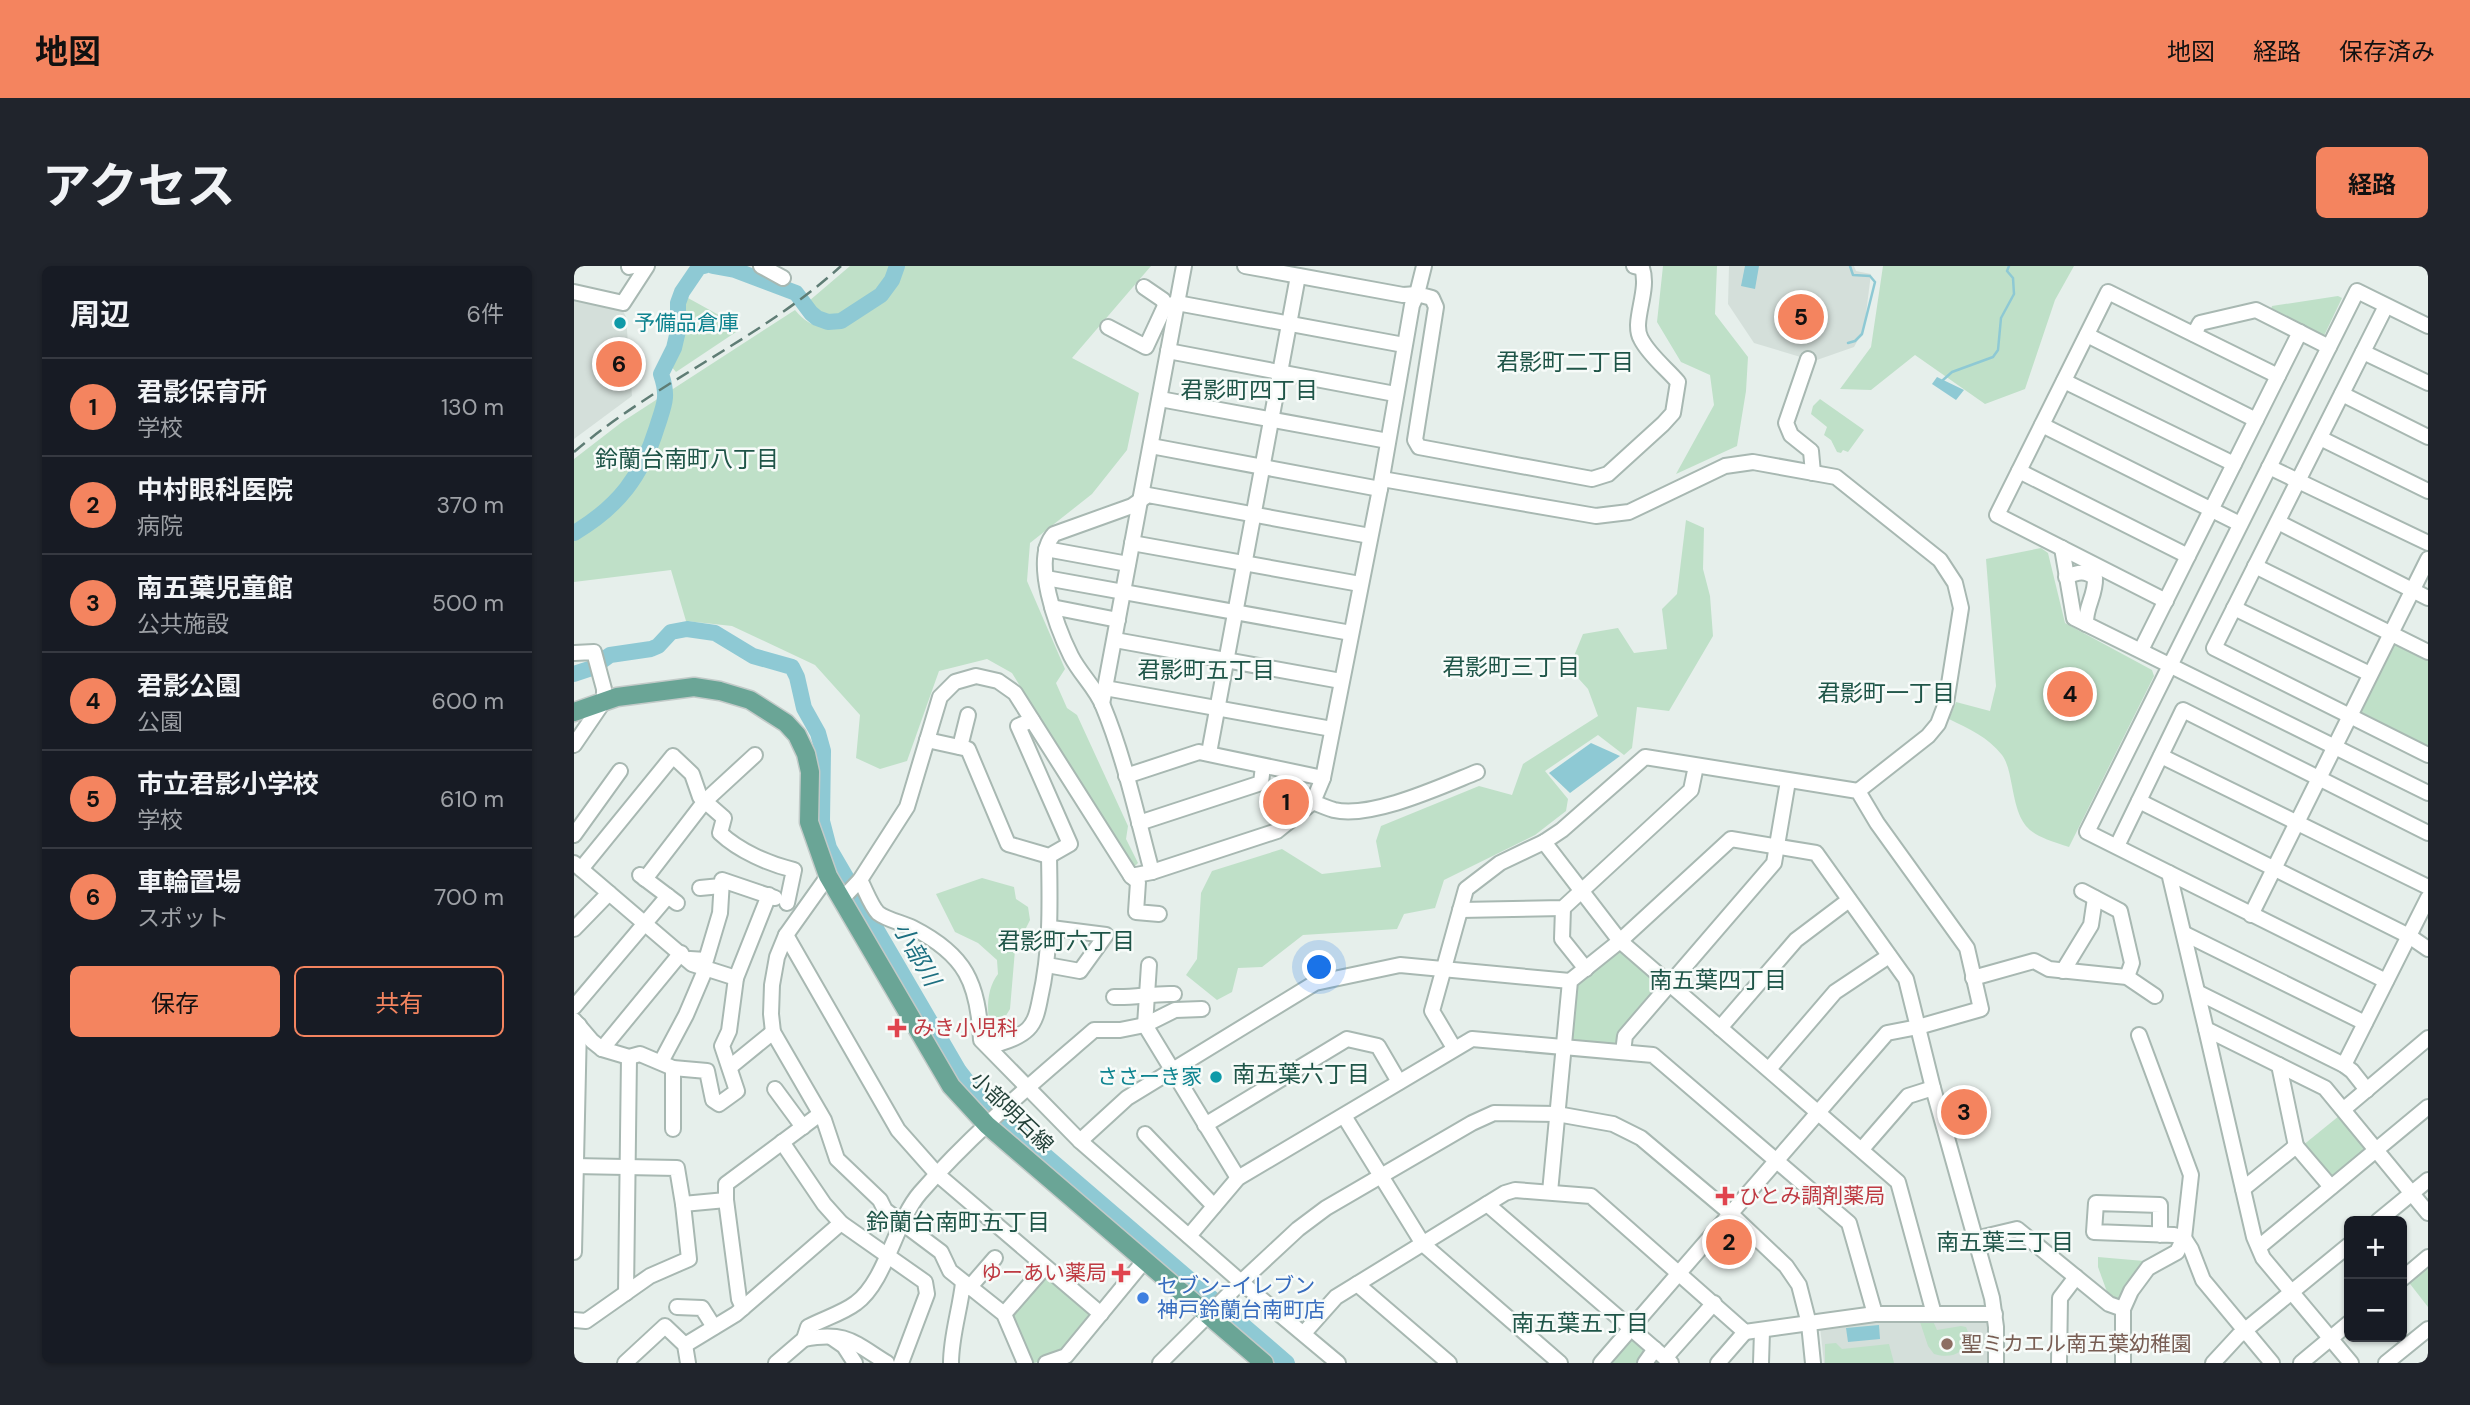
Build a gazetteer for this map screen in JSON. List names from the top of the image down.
{
  "streets": {
    "main road": ["小部明石線"]
  },
  "districts": [
    "君影町二丁目",
    "君影町四丁目",
    "鈴蘭台南町八丁目",
    "君影町三丁目",
    "君影町五丁目",
    "君影町一丁目",
    "君影町六丁目",
    "南五葉四丁目",
    "南五葉六丁目",
    "鈴蘭台南町五丁目",
    "南五葉三丁目",
    "南五葉五丁目"
  ],
  "water": ["小部川"],
  "places": {
    "other": [
      "予備品倉庫",
      "ささーき家",
      "セブン-イレブン 神戸鈴蘭台南町店",
      "聖ミカエル南五葉幼稚園"
    ],
    "health": ["みき小児科", "ひとみ調剤薬局", "ゆーあい薬局"]
  },
  "page": {
    "header": "地図",
    "nav": ["地図", "経路", "保存済み"],
    "title": "アクセス",
    "buttons": [
      "経路",
      ["保存", "共有"]
    ],
    "heading": ["周辺", "6件"],
    "pins": [
      "5",
      "6",
      "4",
      "1",
      "3",
      "2"
    ],
    "list": [
      {
        "mark": "1",
        "name": "君影保育所",
        "note": "学校",
        "value": "130 m"
      },
      {
        "mark": "2",
        "name": "中村眼科医院",
        "note": "病院",
        "value": "370 m"
      },
      {
        "mark": "3",
        "name": "南五葉児童館",
        "note": "公共施設",
        "value": "500 m"
      },
      {
        "mark": "4",
        "name": "君影公園",
        "note": "公園",
        "value": "600 m"
      },
      {
        "mark": "5",
        "name": "市立君影小学校",
        "note": "学校",
        "value": "610 m"
      },
      {
        "mark": "6",
        "name": "車輪置場",
        "note": "スポット",
        "value": "700 m"
      }
    ],
    "map_buttons": ["+", "−"]
  }
}
